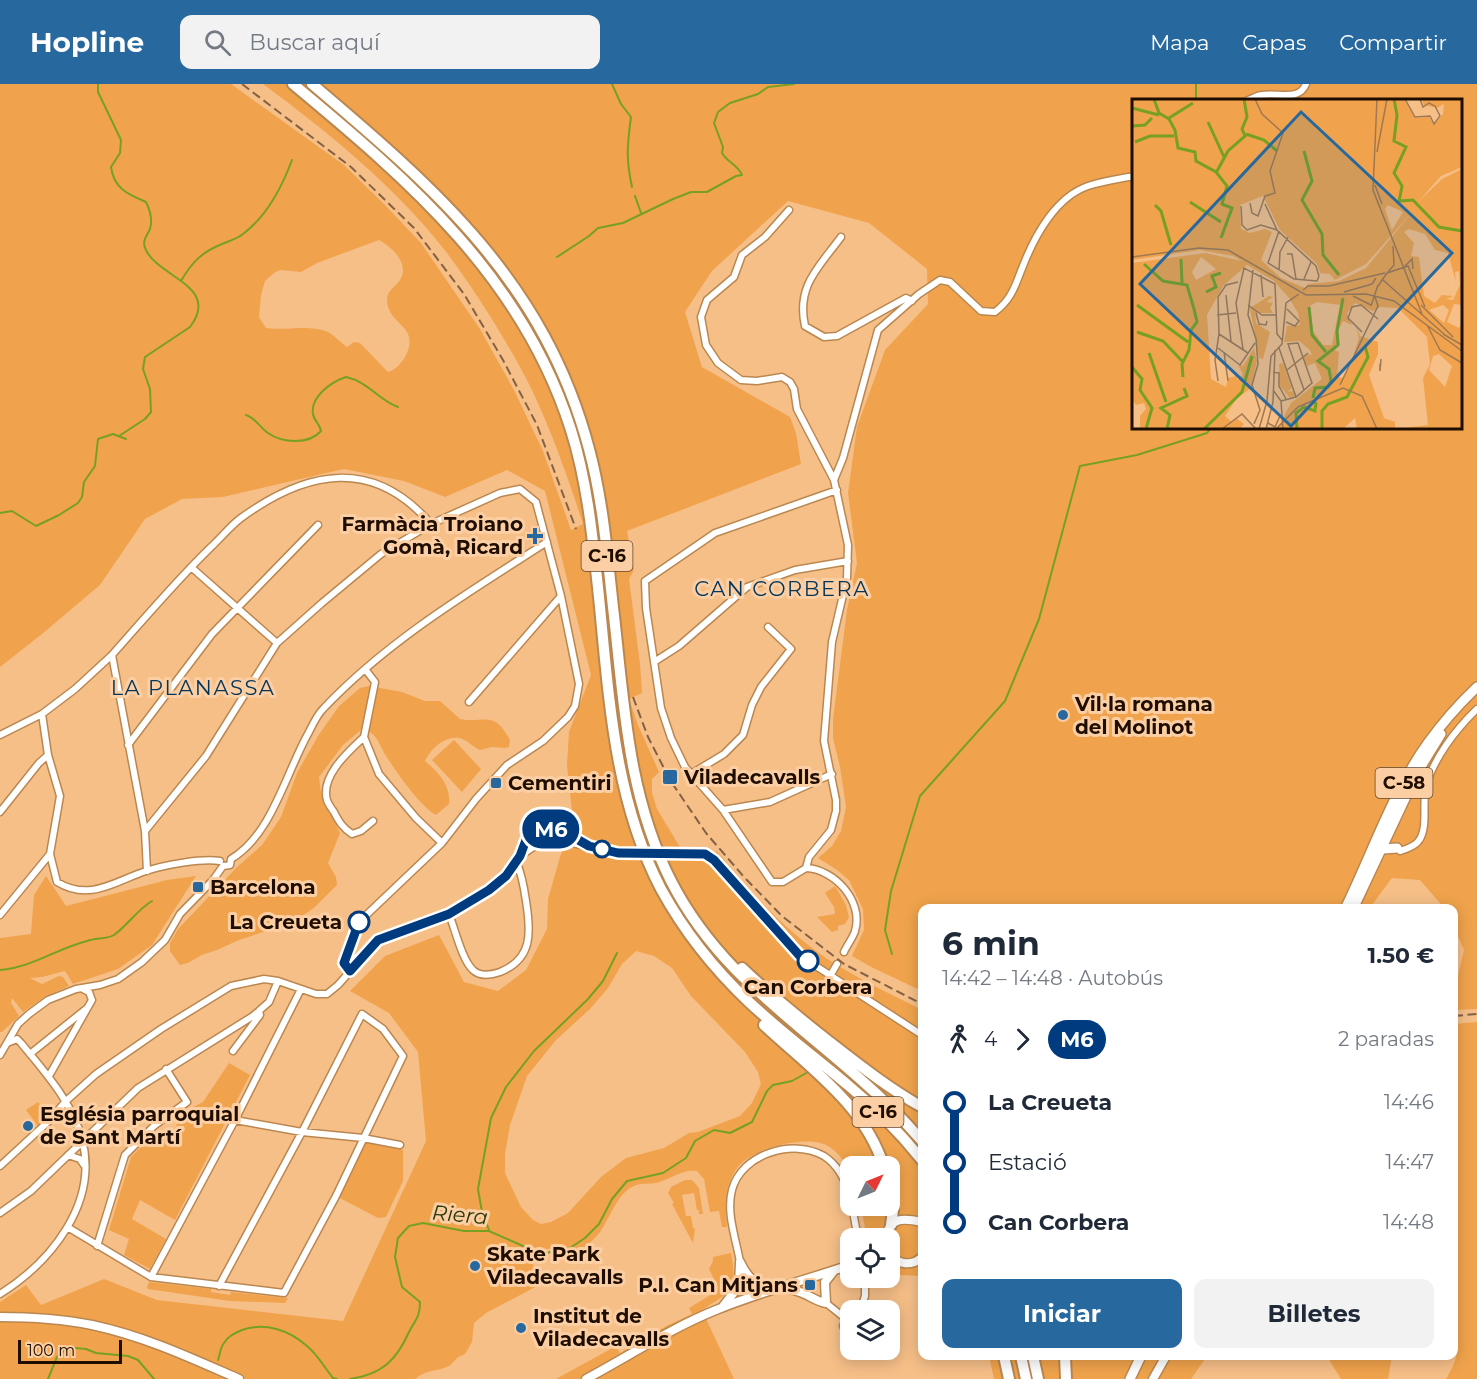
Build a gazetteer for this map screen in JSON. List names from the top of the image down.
{
  "streets": {
    "highway": ["C-16"],
    "main road": ["C-58"]
  },
  "districts": ["CAN CORBERA", "LA PLANASSA"],
  "water": ["Riera"],
  "places": {
    "health": ["Farmàcia Troiano Gomà, Ricard"],
    "other": [
      "Vil·la romana del Molinot",
      "La Creueta",
      "Can Corbera",
      "Església parroquial de Sant Martí",
      "Skate Park Viladecavalls",
      "Institut de Viladecavalls"
    ],
    "transit": [
      "Viladecavalls",
      "Cementiri",
      "Barcelona",
      "P.I. Can Mitjans"
    ]
  },
  "lines": ["bus line M6"],
  "scale_bar": "100 m",
  "north": "top right",
  "page": {
    "header": "Hopline",
    "search": "Buscar aquí",
    "nav": ["Mapa", "Capas", "Compartir"],
    "on_map": "M6",
    "heading": ["6 min", "14:42 – 14:48 · Autobús", "1.50 €"],
    "legs": ["4", "M6", "2 paradas"],
    "list": [
      {
        "name": "La Creueta",
        "value": "14:46"
      },
      {
        "name": "Estació",
        "value": "14:47"
      },
      {
        "name": "Can Corbera",
        "value": "14:48"
      }
    ],
    "buttons": ["Iniciar", "Billetes"],
    "scale": "100 m"
  }
}
